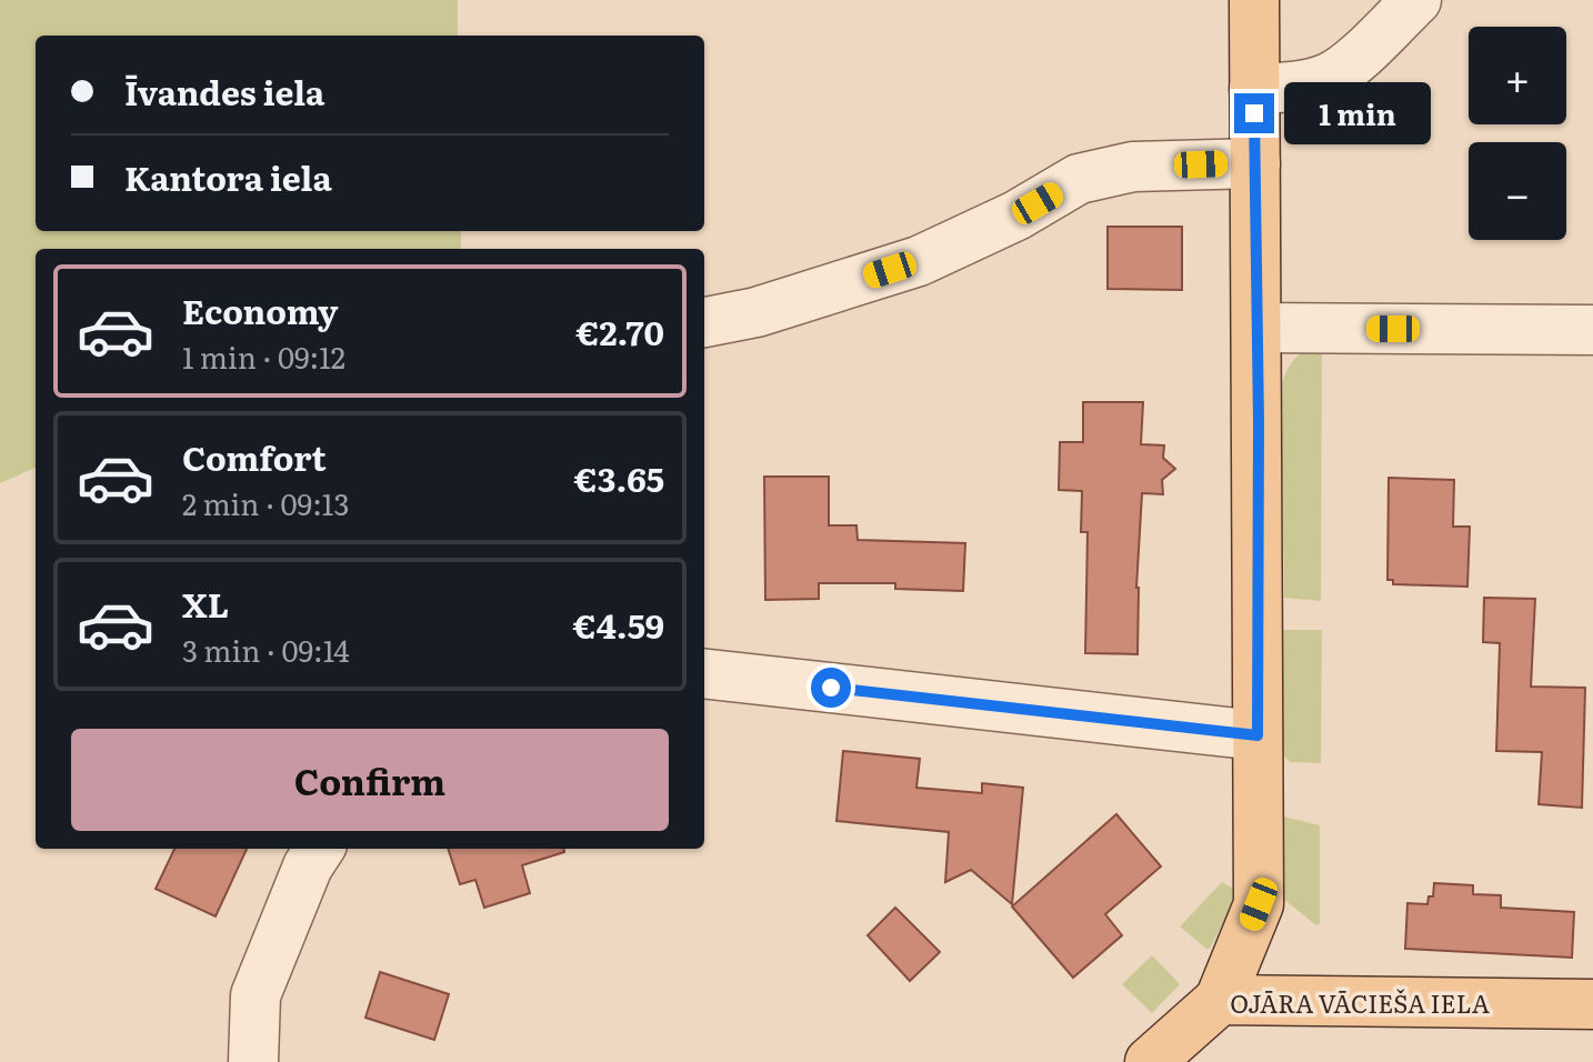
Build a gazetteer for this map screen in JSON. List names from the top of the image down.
{
  "streets": {
    "main road": ["OJĀRA VĀCIEŠA IELA"]
  },
  "page": {
    "map_buttons": ["+", "−"],
    "banner": ["Īvandes iela", "Kantora iela"],
    "bubble": "1 min",
    "list": [
      {
        "name": "Economy",
        "note": "1 min · 09:12",
        "value": "€2.70"
      },
      {
        "name": "Comfort",
        "note": "2 min · 09:13",
        "value": "€3.65"
      },
      {
        "name": "XL",
        "note": "3 min · 09:14",
        "value": "€4.59"
      }
    ],
    "buttons": "Confirm"
  }
}
